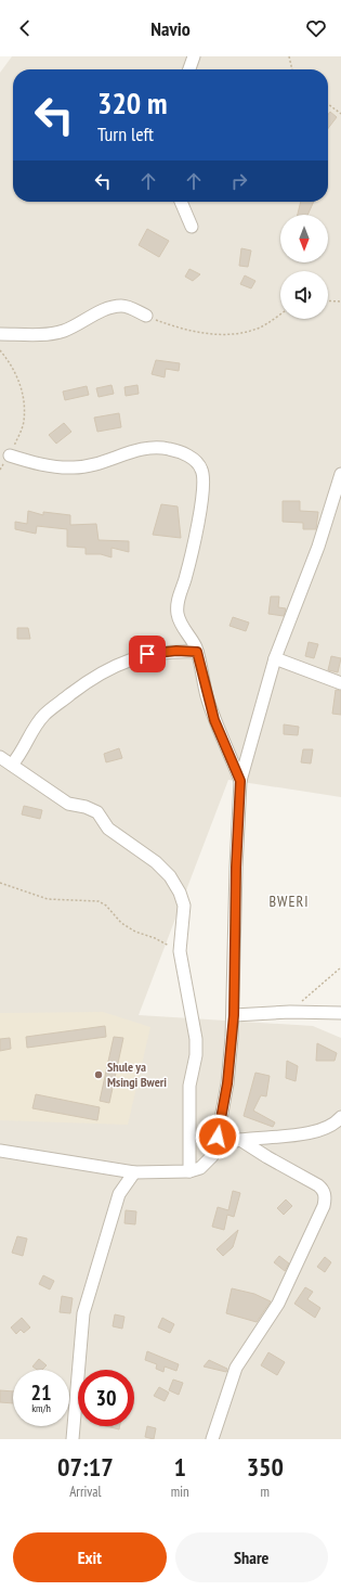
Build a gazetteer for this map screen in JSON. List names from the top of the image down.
{
  "districts": ["BWERI"],
  "places": ["Shule ya Msingi Bweri"],
  "north": "bottom",
  "page": {
    "header": "Navio",
    "turn": ["320 m", "Turn left"],
    "speed": "21 km/h",
    "limit": "30",
    "eta": [
      "07:17",
      "Arrival",
      "1",
      "min",
      "350",
      "m"
    ],
    "buttons": ["Exit", "Share"]
  }
}
